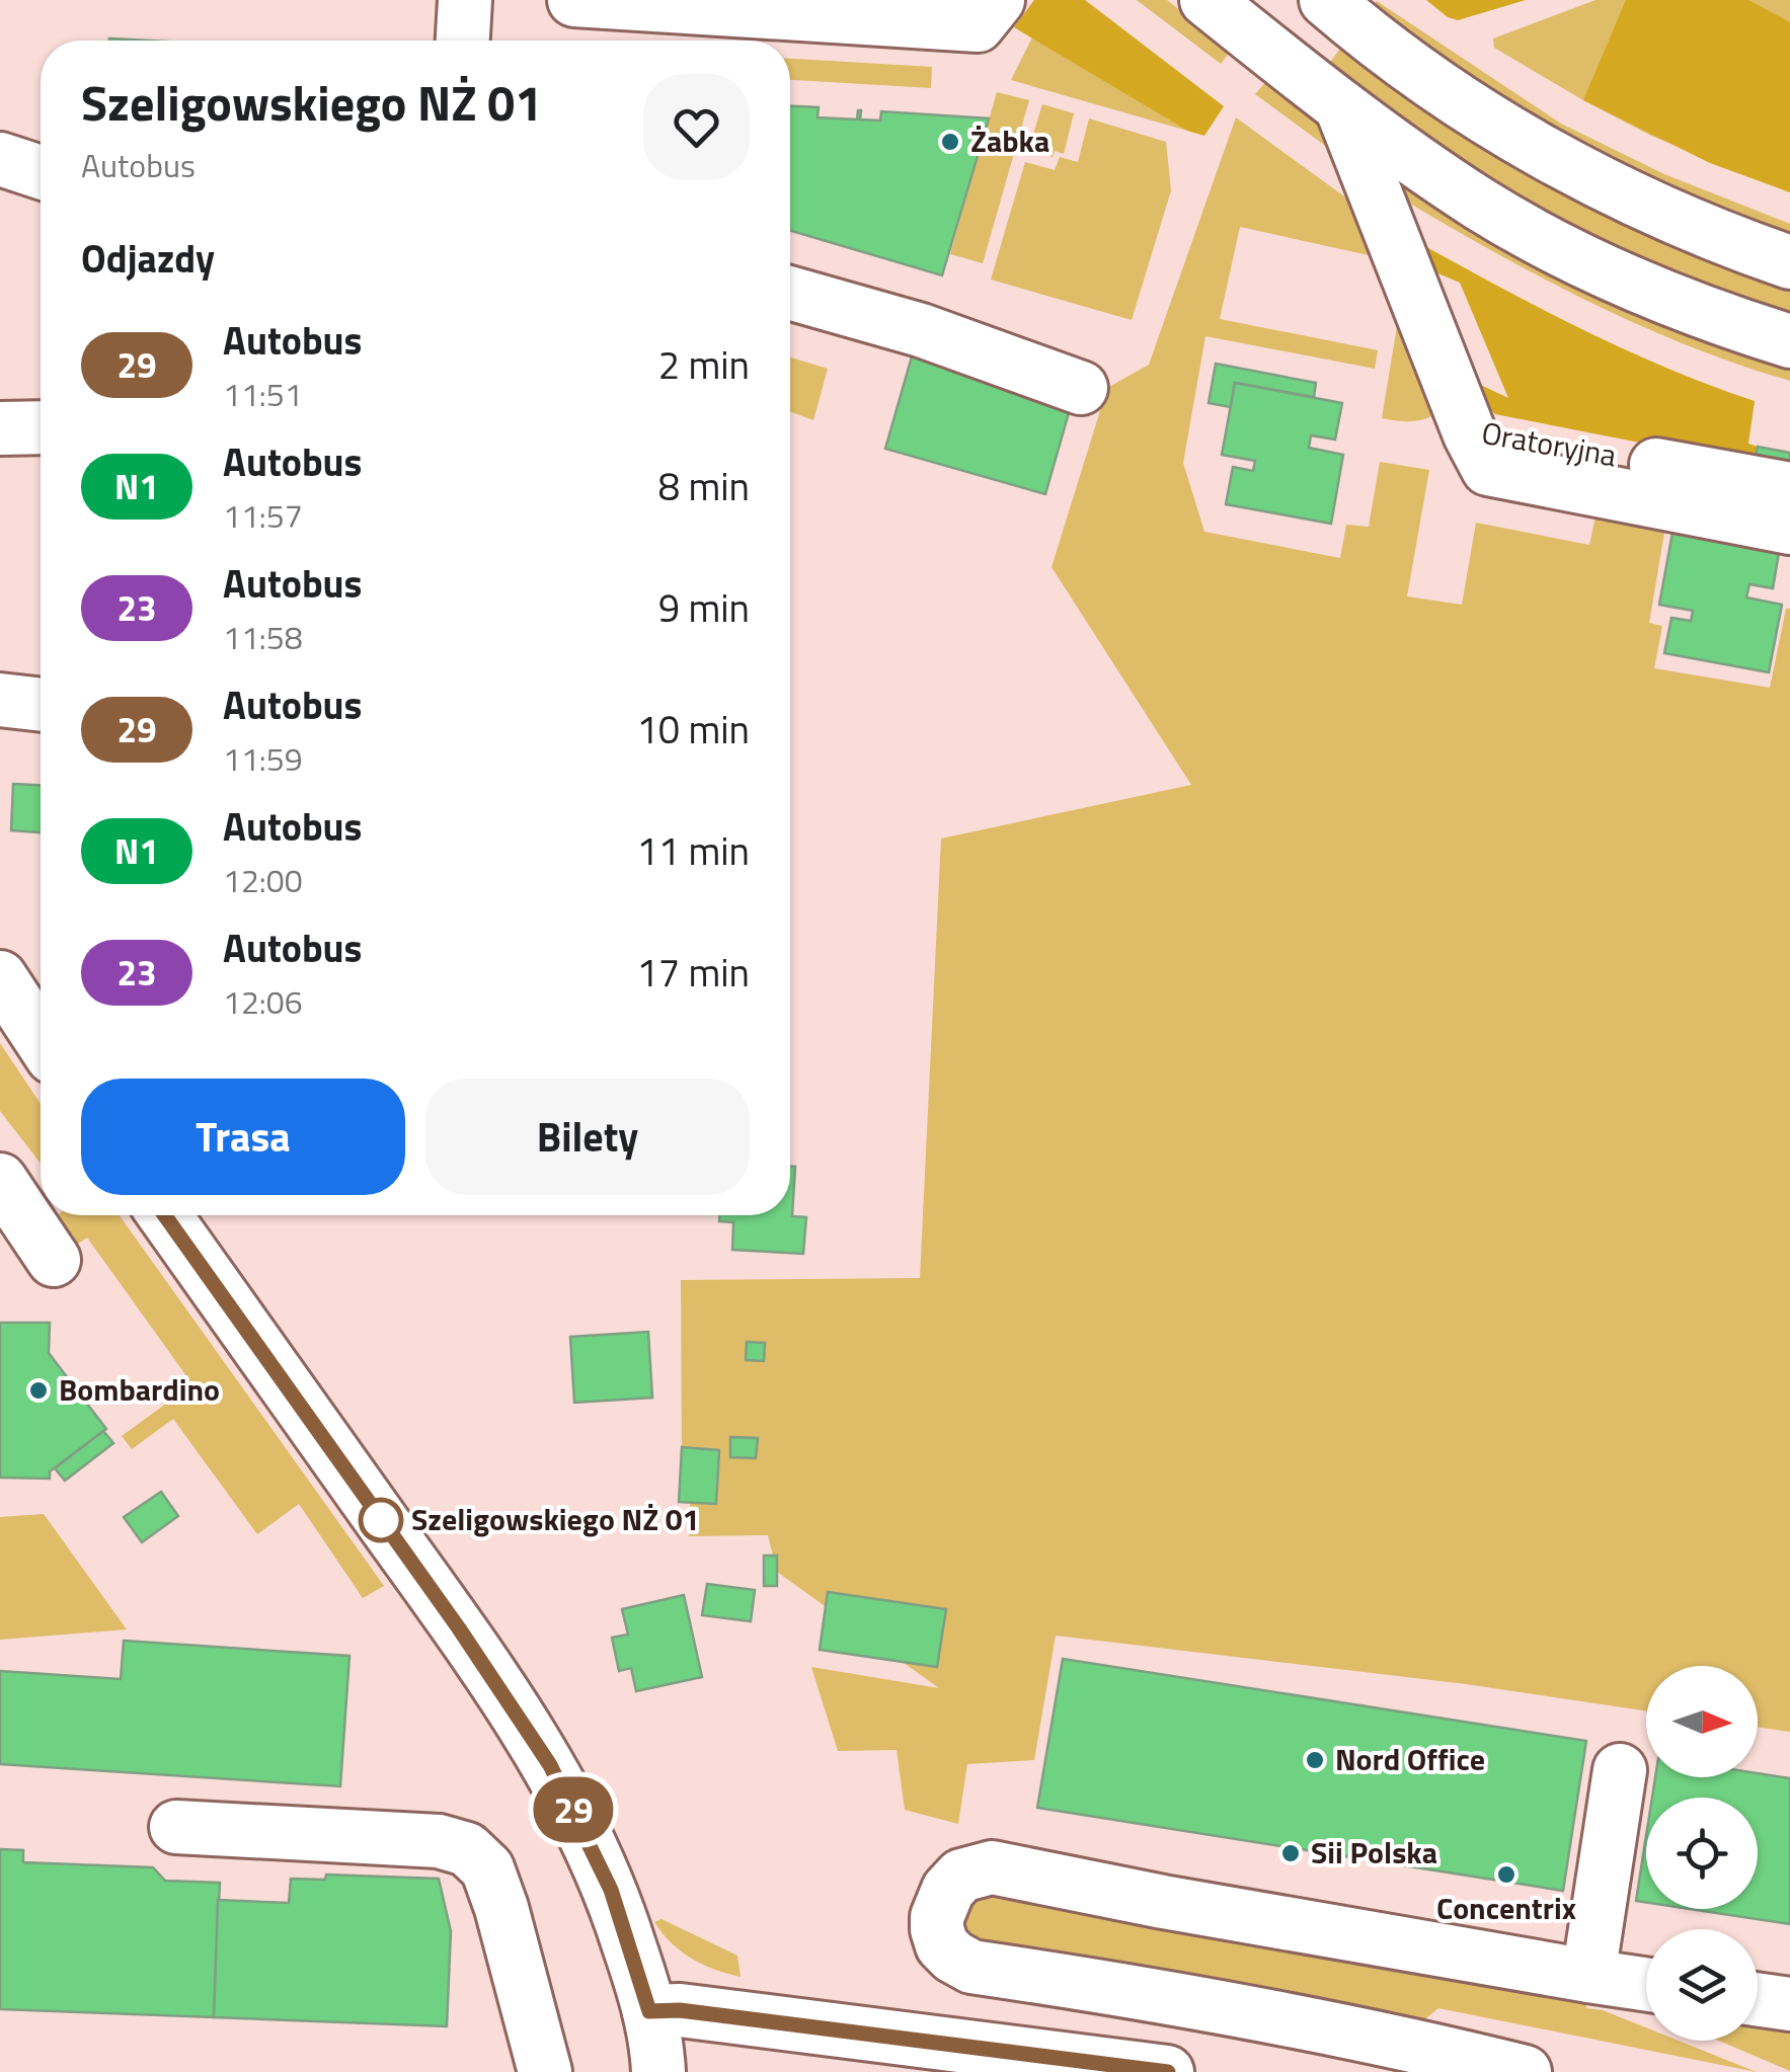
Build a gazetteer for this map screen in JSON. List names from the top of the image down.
{
  "streets": {
    "street": ["Oratoryjna"]
  },
  "places": [
    "Żabka",
    "Bombardino",
    "Szeligowskiego NŻ 01",
    "Nord Office",
    "Sii Polska",
    "Concentrix"
  ],
  "lines": ["bus line 29"],
  "north": "right",
  "page": {
    "on_map": "29",
    "heading": [
      ["Szeligowskiego NŻ 01", "Autobus"],
      "Odjazdy"
    ],
    "list": [
      {
        "mark": "29",
        "name": "Autobus",
        "note": "11:51",
        "value": "2 min"
      },
      {
        "mark": "N1",
        "name": "Autobus",
        "note": "11:57",
        "value": "8 min"
      },
      {
        "mark": "23",
        "name": "Autobus",
        "note": "11:58",
        "value": "9 min"
      },
      {
        "mark": "29",
        "name": "Autobus",
        "note": "11:59",
        "value": "10 min"
      },
      {
        "mark": "N1",
        "name": "Autobus",
        "note": "12:00",
        "value": "11 min"
      },
      {
        "mark": "23",
        "name": "Autobus",
        "note": "12:06",
        "value": "17 min"
      }
    ],
    "buttons": ["Trasa", "Bilety"]
  }
}
